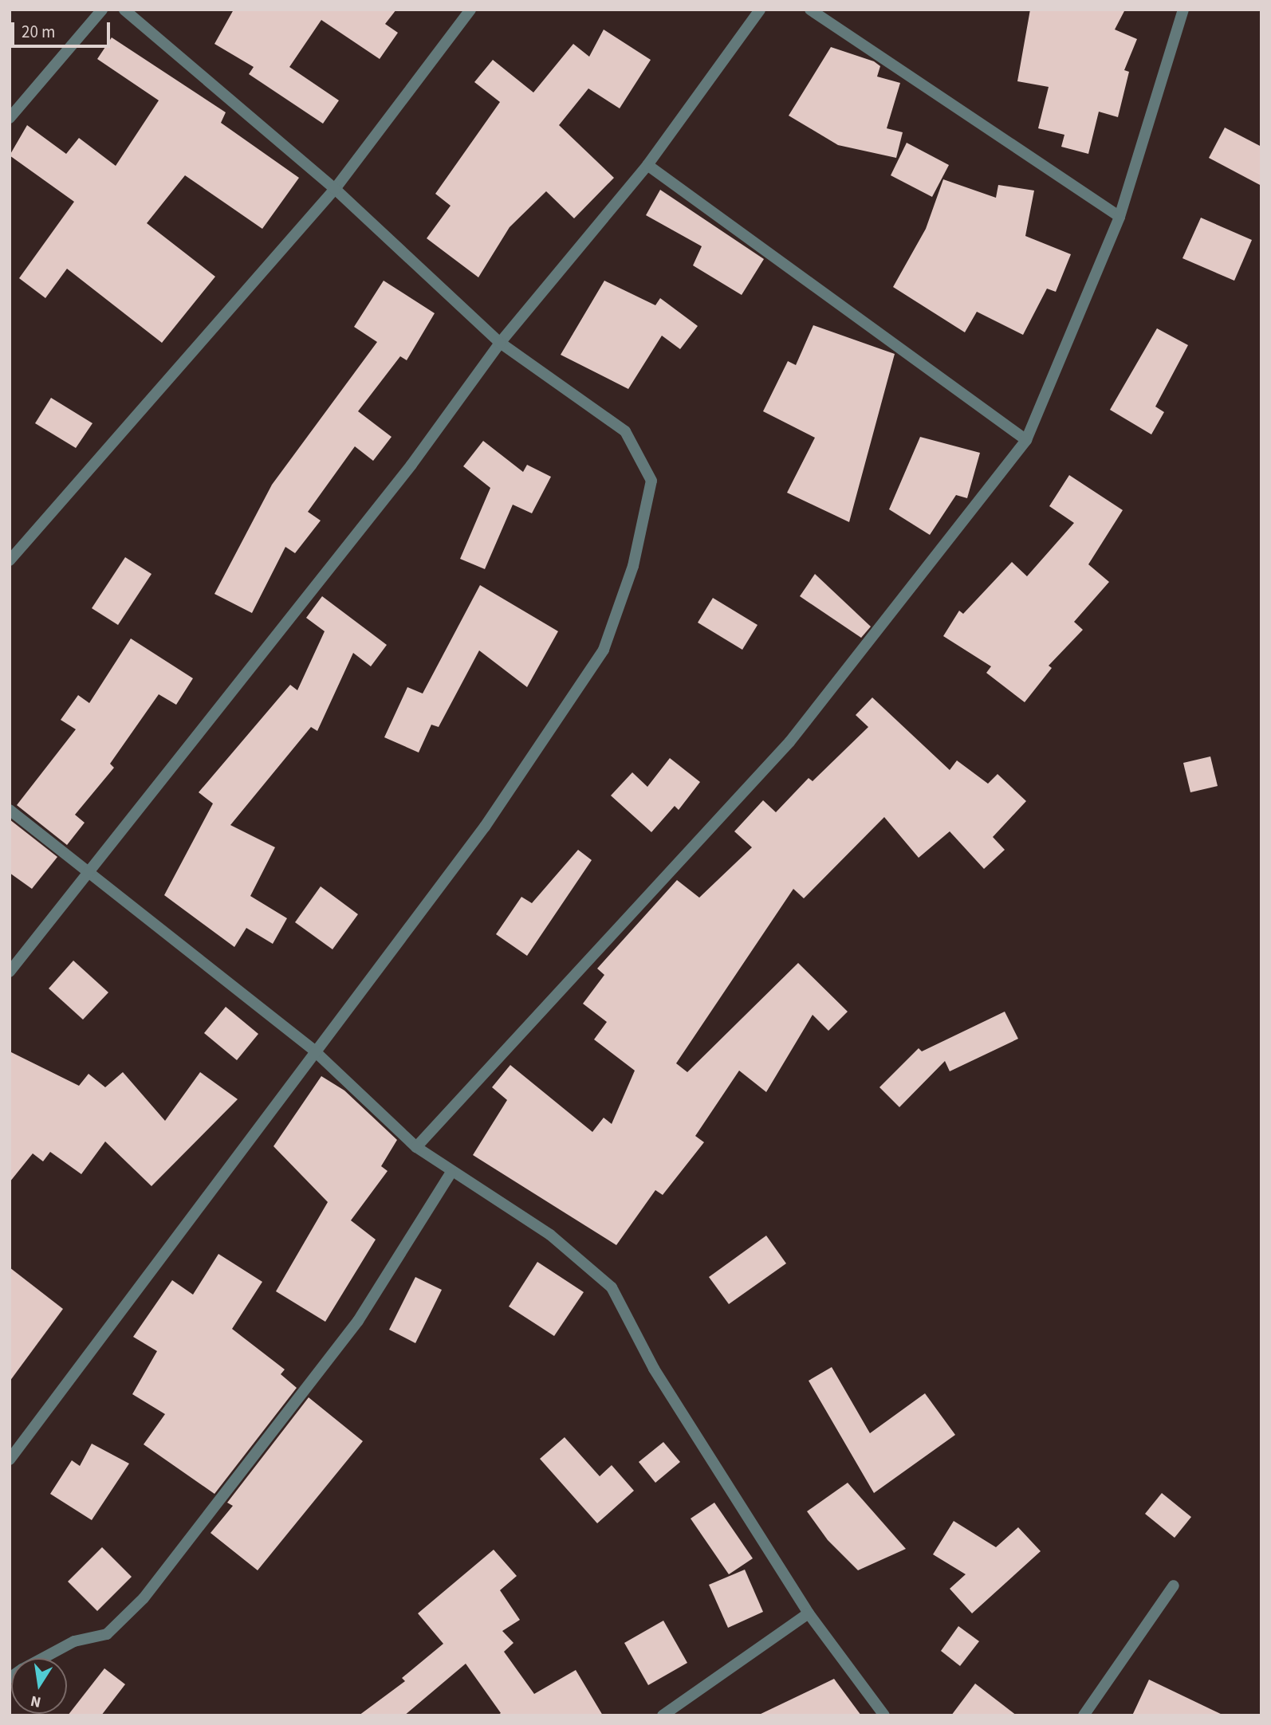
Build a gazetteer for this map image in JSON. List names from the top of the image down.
{
  "scale_bar": "20 m",
  "north": "bottom"
}
